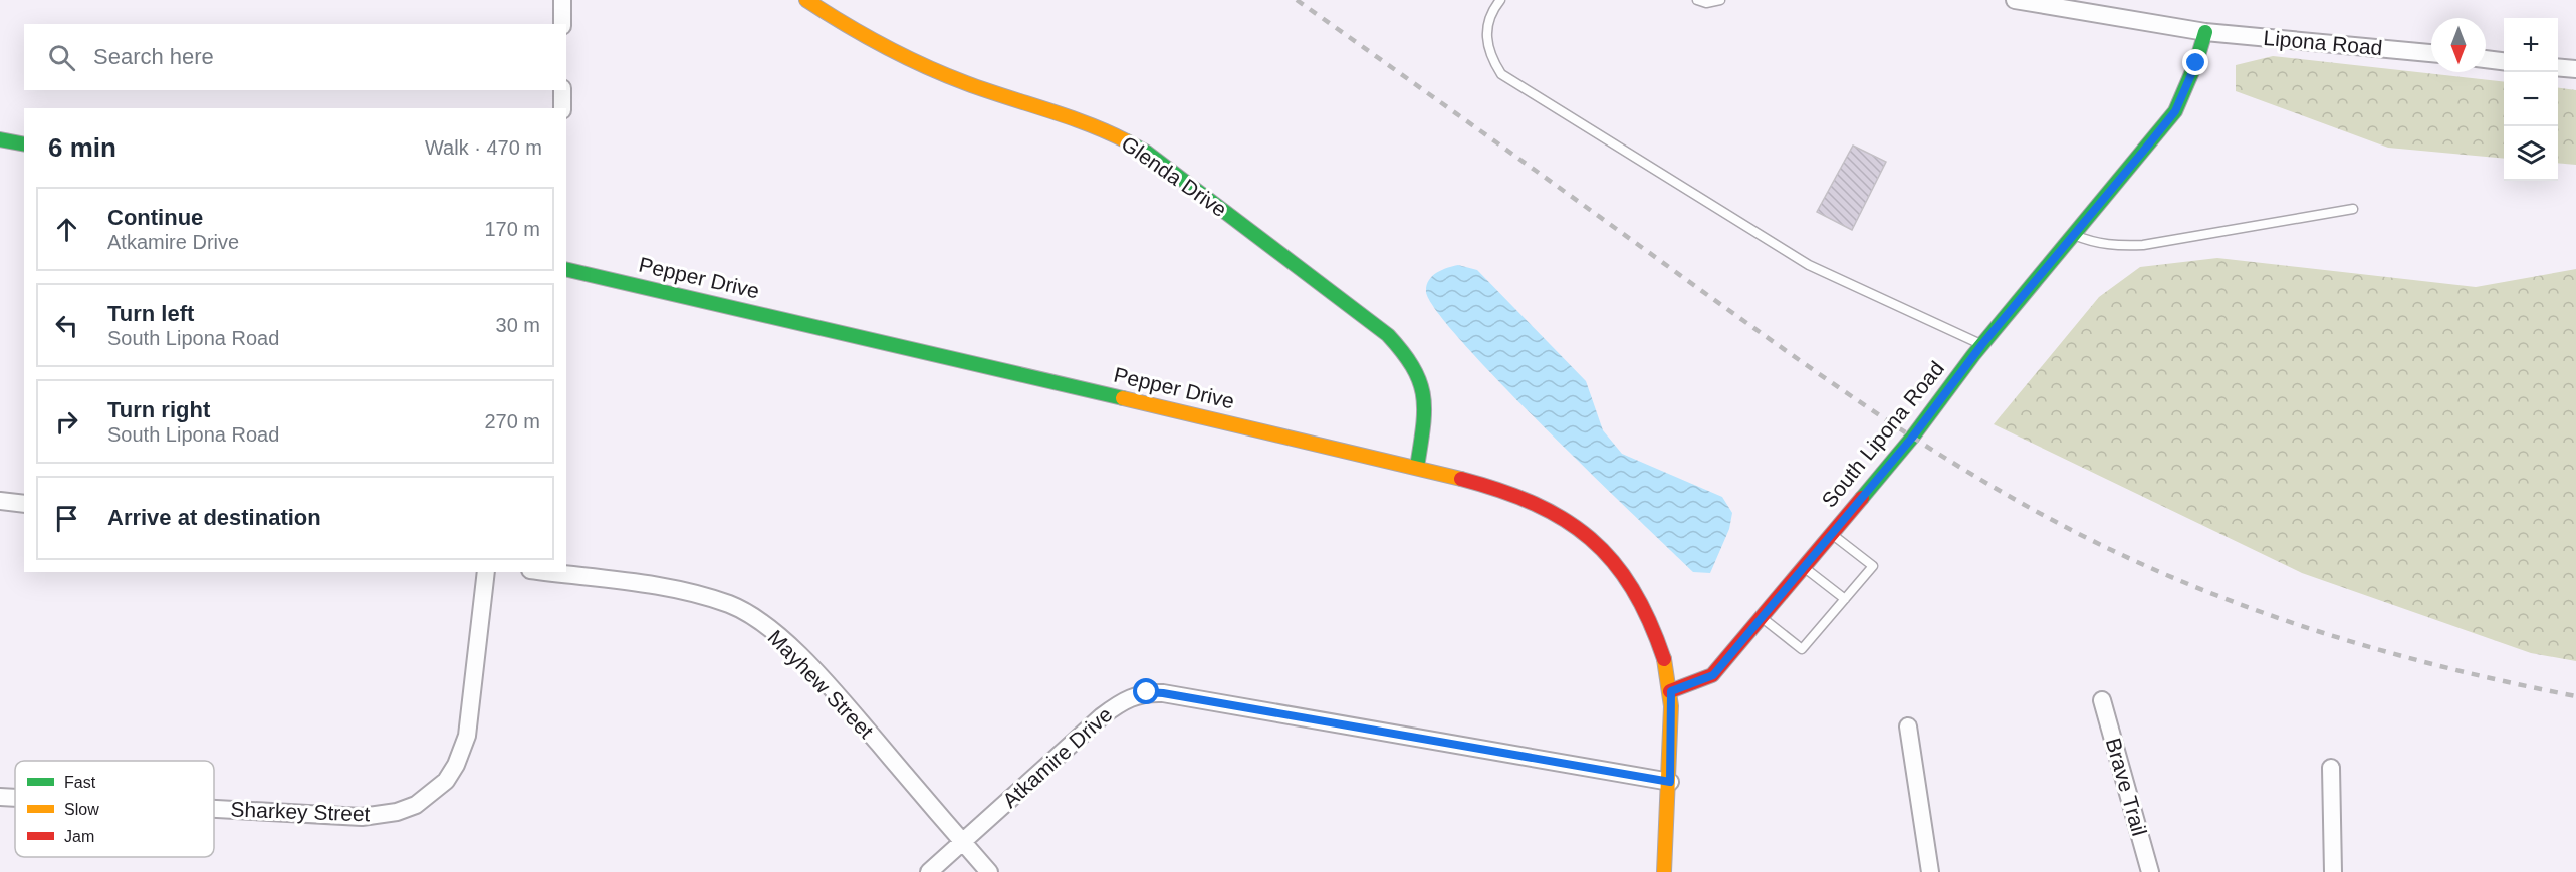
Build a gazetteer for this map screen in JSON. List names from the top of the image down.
{
  "streets": {
    "street": [
      "Lipona Road",
      "Glenda Drive",
      "Pepper Drive",
      "South Lipona Road",
      "Mayhew Street",
      "Atkamire Drive",
      "Brave Trail",
      "Sharkey Street"
    ]
  },
  "crossings": [
    ["Lipona Road", "South Lipona Road"],
    ["Glenda Drive", "Pepper Drive"],
    ["Pepper Drive", "South Lipona Road"],
    ["Mayhew Street", "Atkamire Drive"]
  ],
  "legend": ["Fast", "Slow", "Jam"],
  "north": "bottom",
  "page": {
    "map_buttons": ["+", "−"],
    "search": "Search here",
    "heading": ["6 min", "Walk · 470 m"],
    "list": [
      ["Continue", "Atkamire Drive", "170 m"],
      ["Turn left", "South Lipona Road", "30 m"],
      ["Turn right", "South Lipona Road", "270 m"],
      "Arrive at destination"
    ]
  }
}
